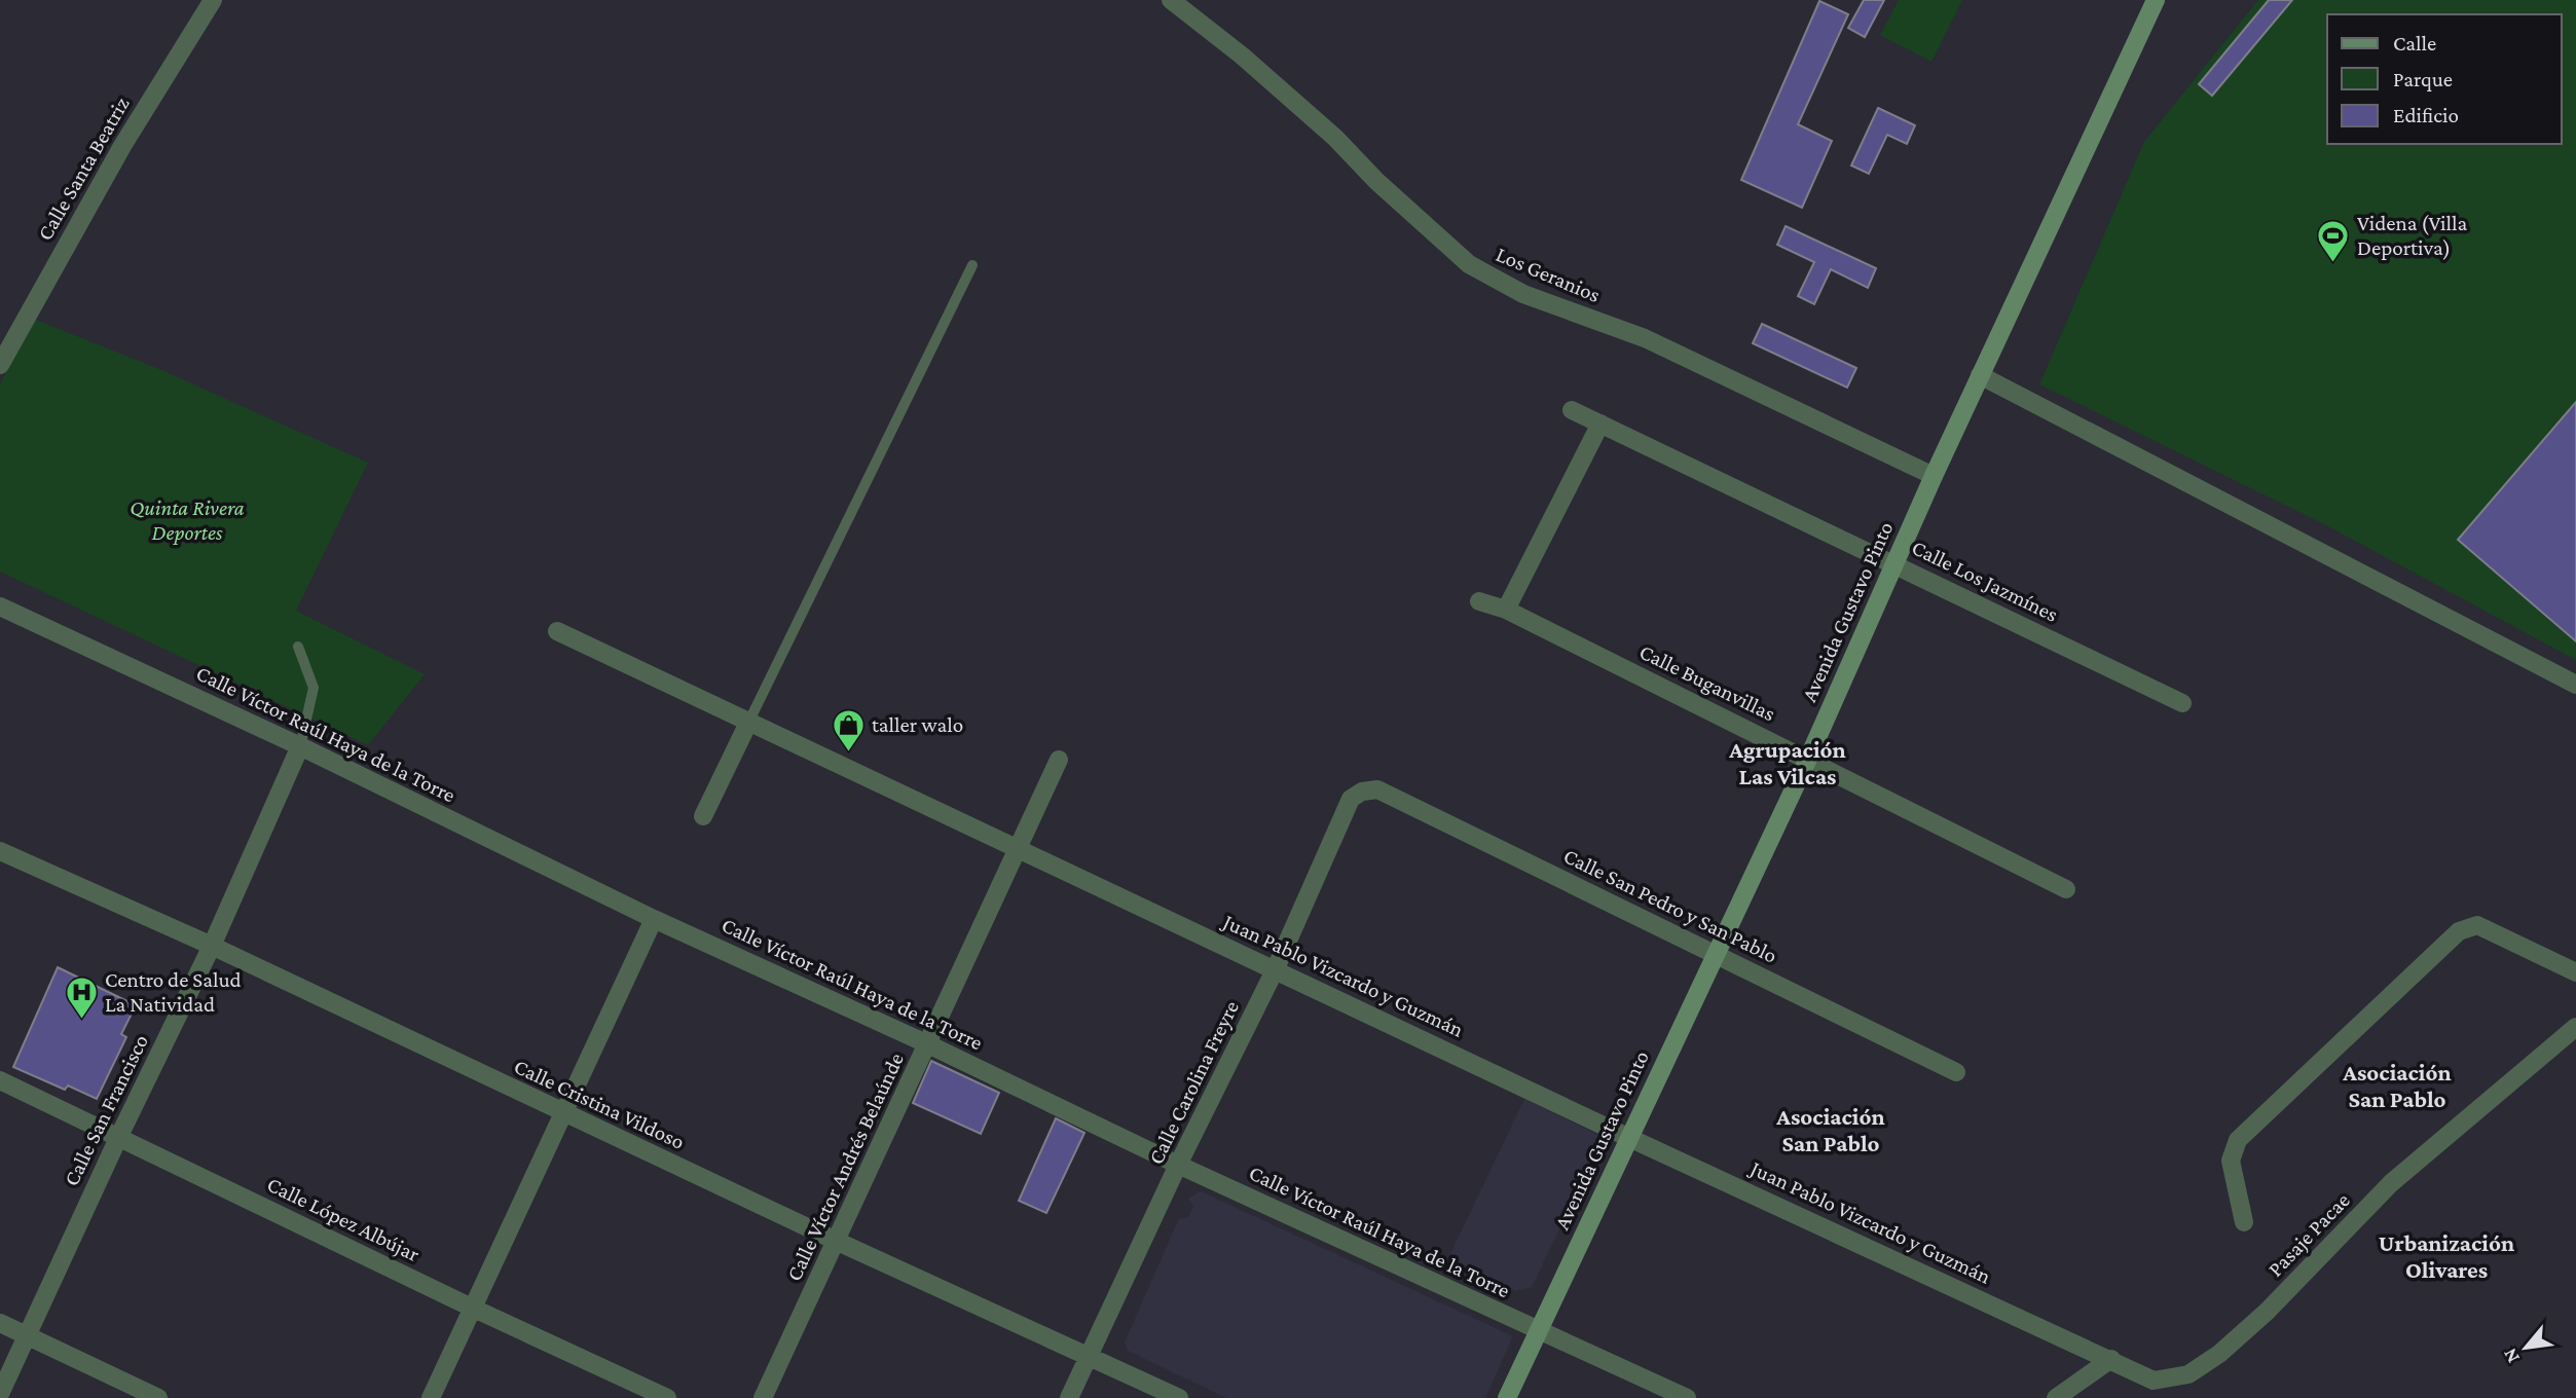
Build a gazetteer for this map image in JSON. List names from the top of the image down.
{
  "streets": {
    "main road": ["Avenida Gustavo Pinto"],
    "street": [
      "Calle Santa Beatriz",
      "Los Geranios",
      "Calle Los Jazmínes",
      "Calle Buganvillas",
      "Calle Víctor Raúl Haya de la Torre",
      "Calle San Pedro y San Pablo",
      "Juan Pablo Vizcardo y Guzmán",
      "Calle Carolina Freyre",
      "Calle Cristina Vildoso",
      "Calle San Francisco",
      "Calle Víctor Andrés Belaúnde",
      "Calle López Albújar",
      "Pasaje Pacae"
    ]
  },
  "crossings": [
    ["Los Geranios", "Avenida Gustavo Pinto"],
    ["Calle Los Jazmínes", "Avenida Gustavo Pinto"],
    ["Avenida Gustavo Pinto", "Calle Buganvillas"],
    ["Avenida Gustavo Pinto", "Calle Víctor Raúl Haya de la Torre"],
    ["Avenida Gustavo Pinto", "Calle San Pedro y San Pablo"],
    ["Avenida Gustavo Pinto", "Juan Pablo Vizcardo y Guzmán"],
    ["Calle Víctor Raúl Haya de la Torre", "Calle Carolina Freyre"],
    ["Calle Víctor Raúl Haya de la Torre", "Calle San Francisco"],
    ["Calle Víctor Raúl Haya de la Torre", "Calle Víctor Andrés Belaúnde"],
    ["Calle San Pedro y San Pablo", "Calle Carolina Freyre"],
    ["Juan Pablo Vizcardo y Guzmán", "Calle Carolina Freyre"],
    ["Juan Pablo Vizcardo y Guzmán", "Calle Víctor Andrés Belaúnde"],
    ["Juan Pablo Vizcardo y Guzmán", "Pasaje Pacae"],
    ["Calle Carolina Freyre", "Calle Cristina Vildoso"],
    ["Calle Cristina Vildoso", "Calle San Francisco"],
    ["Calle Cristina Vildoso", "Calle Víctor Andrés Belaúnde"],
    ["Calle San Francisco", "Calle López Albújar"]
  ],
  "districts": [
    "Agrupación Las Vilcas",
    "Asociación San Pablo",
    "Asociación San Pablo",
    "Urbanización Olivares"
  ],
  "parks": ["Quinta Rivera Deportes"],
  "places": {
    "sports": ["Videna (Villa Deportiva)"],
    "shop": ["taller walo"],
    "hospital": ["Centro de Salud La Natividad"]
  },
  "legend": ["Calle", "Parque", "Edificio"],
  "north": "bottom left"
}
